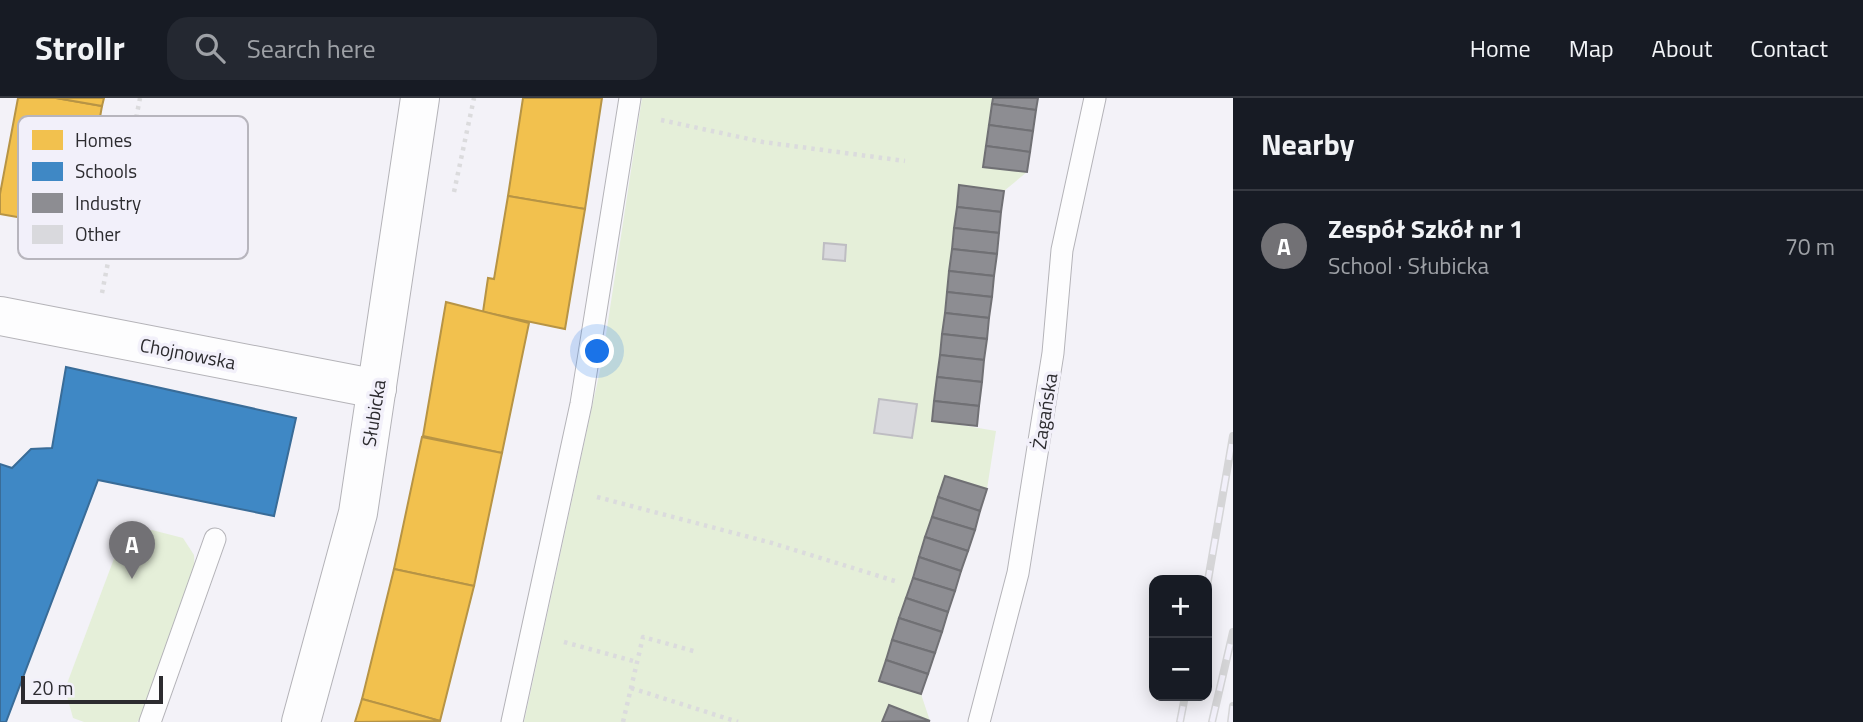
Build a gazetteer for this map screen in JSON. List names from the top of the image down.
{
  "streets": {
    "street": ["Chojnowska", "Słubicka"],
    "lane": ["Żagańska"]
  },
  "crossings": [
    ["Chojnowska", "Słubicka"]
  ],
  "legend": [
    "Homes",
    "Schools",
    "Industry",
    "Other"
  ],
  "scale_bar": "20 m",
  "page": {
    "header": "Strollr",
    "search": "Search here",
    "nav": [
      "Home",
      "Map",
      "About",
      "Contact"
    ],
    "heading": "Nearby",
    "list": [
      {
        "mark": "A",
        "name": "Zespół Szkół nr 1",
        "note": "School · Słubicka",
        "value": "70 m"
      }
    ],
    "pins": "A",
    "map_buttons": ["+", "−"],
    "scale": "20 m"
  }
}
